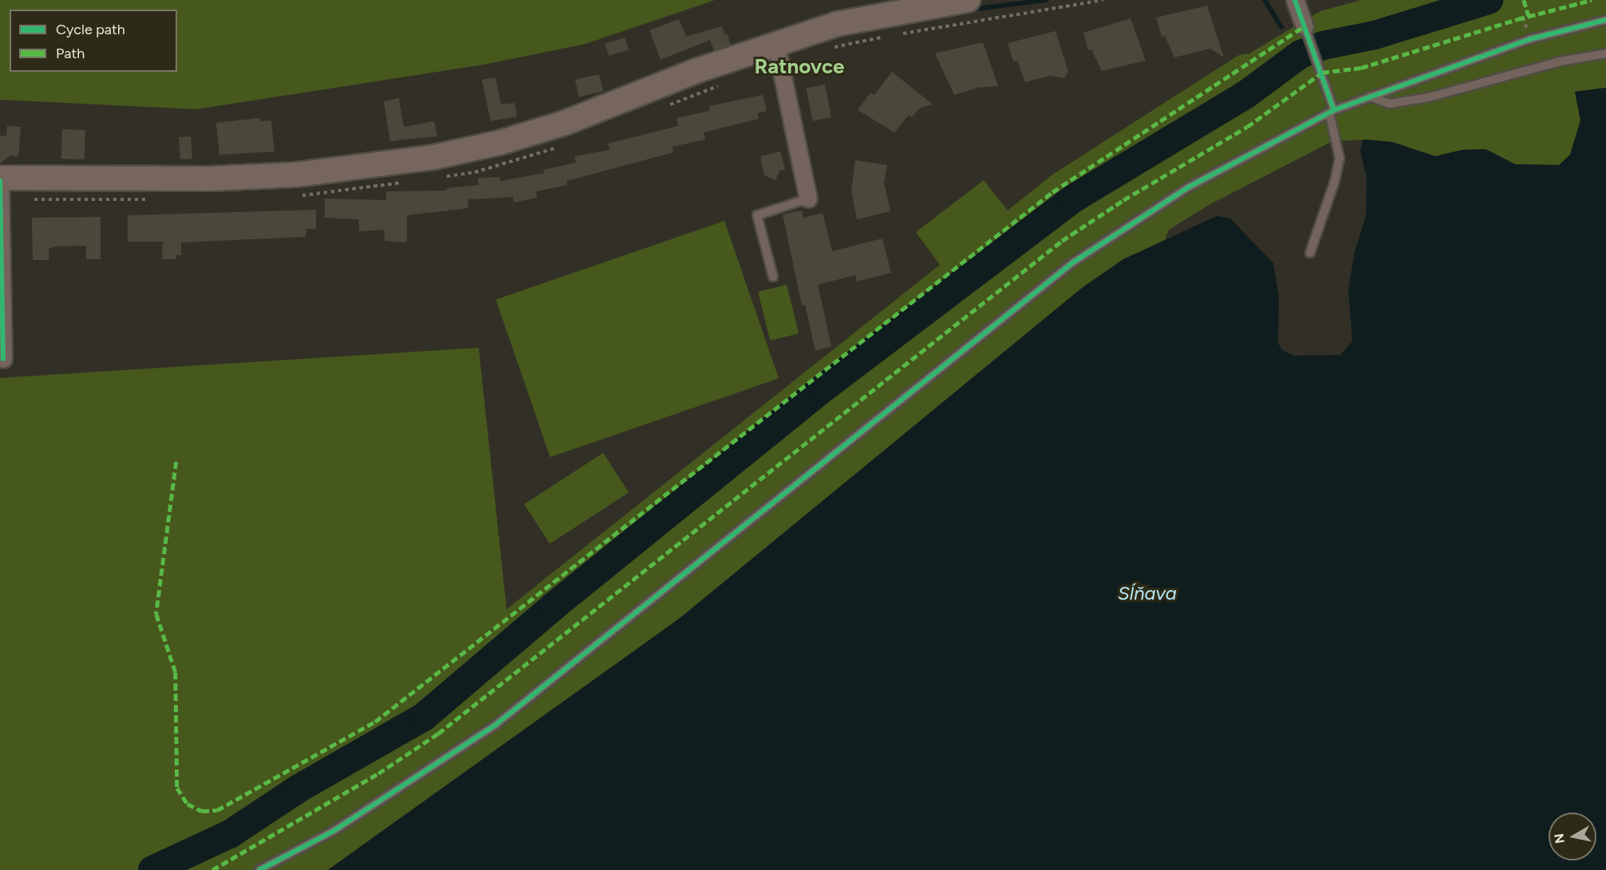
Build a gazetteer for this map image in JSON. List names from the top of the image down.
{
  "districts": ["Ratnovce"],
  "water": ["Sĺňava"],
  "legend": ["Cycle path", "Path"],
  "north": "left"
}
